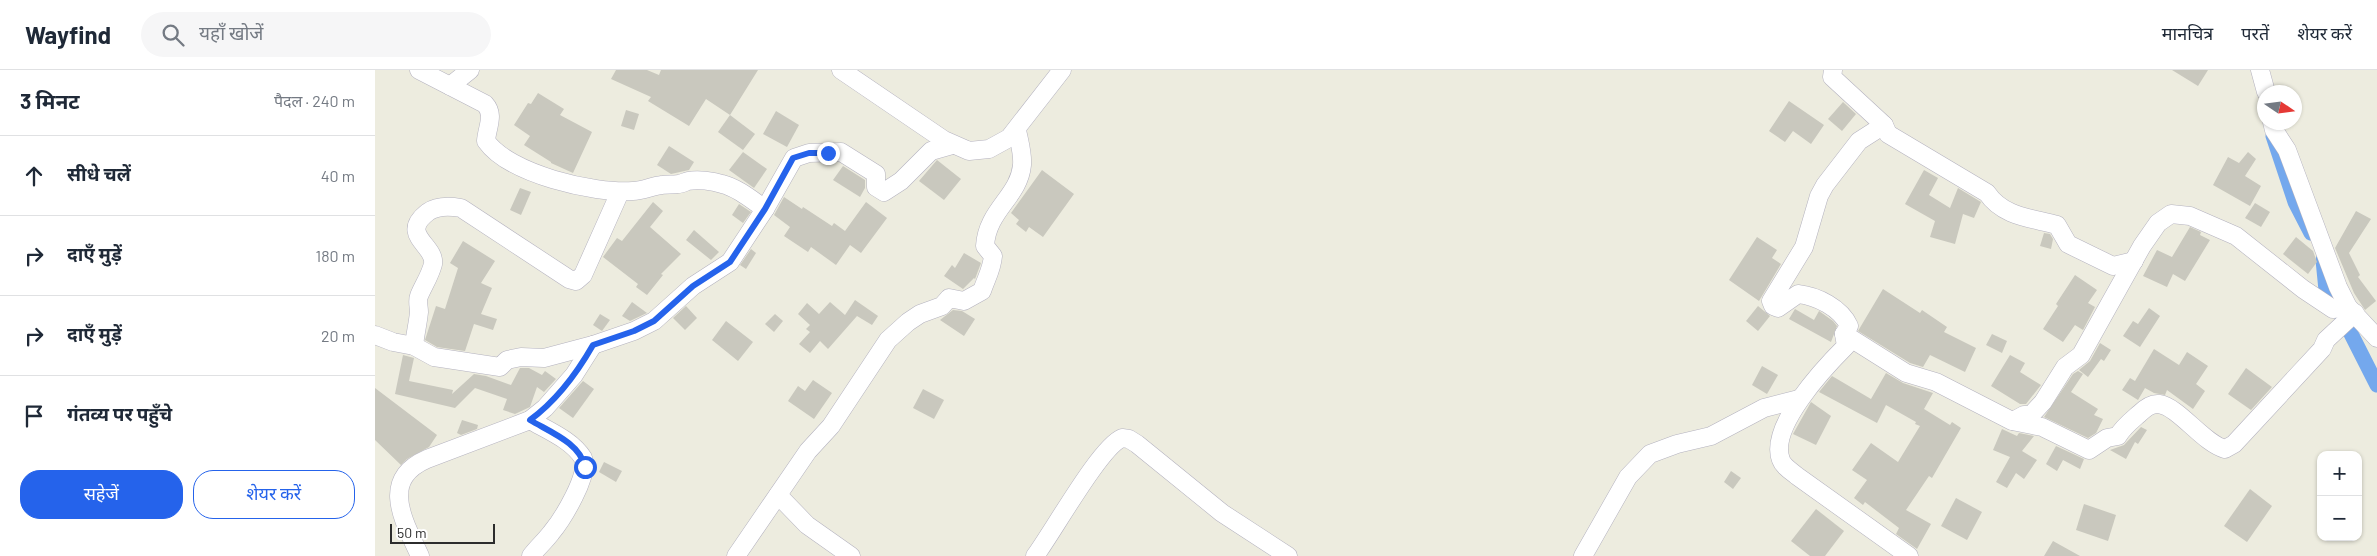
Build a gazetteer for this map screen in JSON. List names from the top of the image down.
{
  "scale_bar": "50 m",
  "north": "right",
  "page": {
    "header": "Wayfind",
    "search": "यहाँ खोजें",
    "nav": ["मानचित्र", "परतें", "शेयर करें"],
    "heading": ["3 मिनट", "पैदल · 240 m"],
    "list": [
      ["सीधे चलें", "40 m"],
      ["दाएँ मुड़ें", "180 m"],
      ["दाएँ मुड़ें", "20 m"],
      "गंतव्य पर पहुँचे"
    ],
    "map_buttons": ["+", "−"],
    "buttons": ["सहेजें", "शेयर करें"],
    "scale": "50 m"
  }
}
